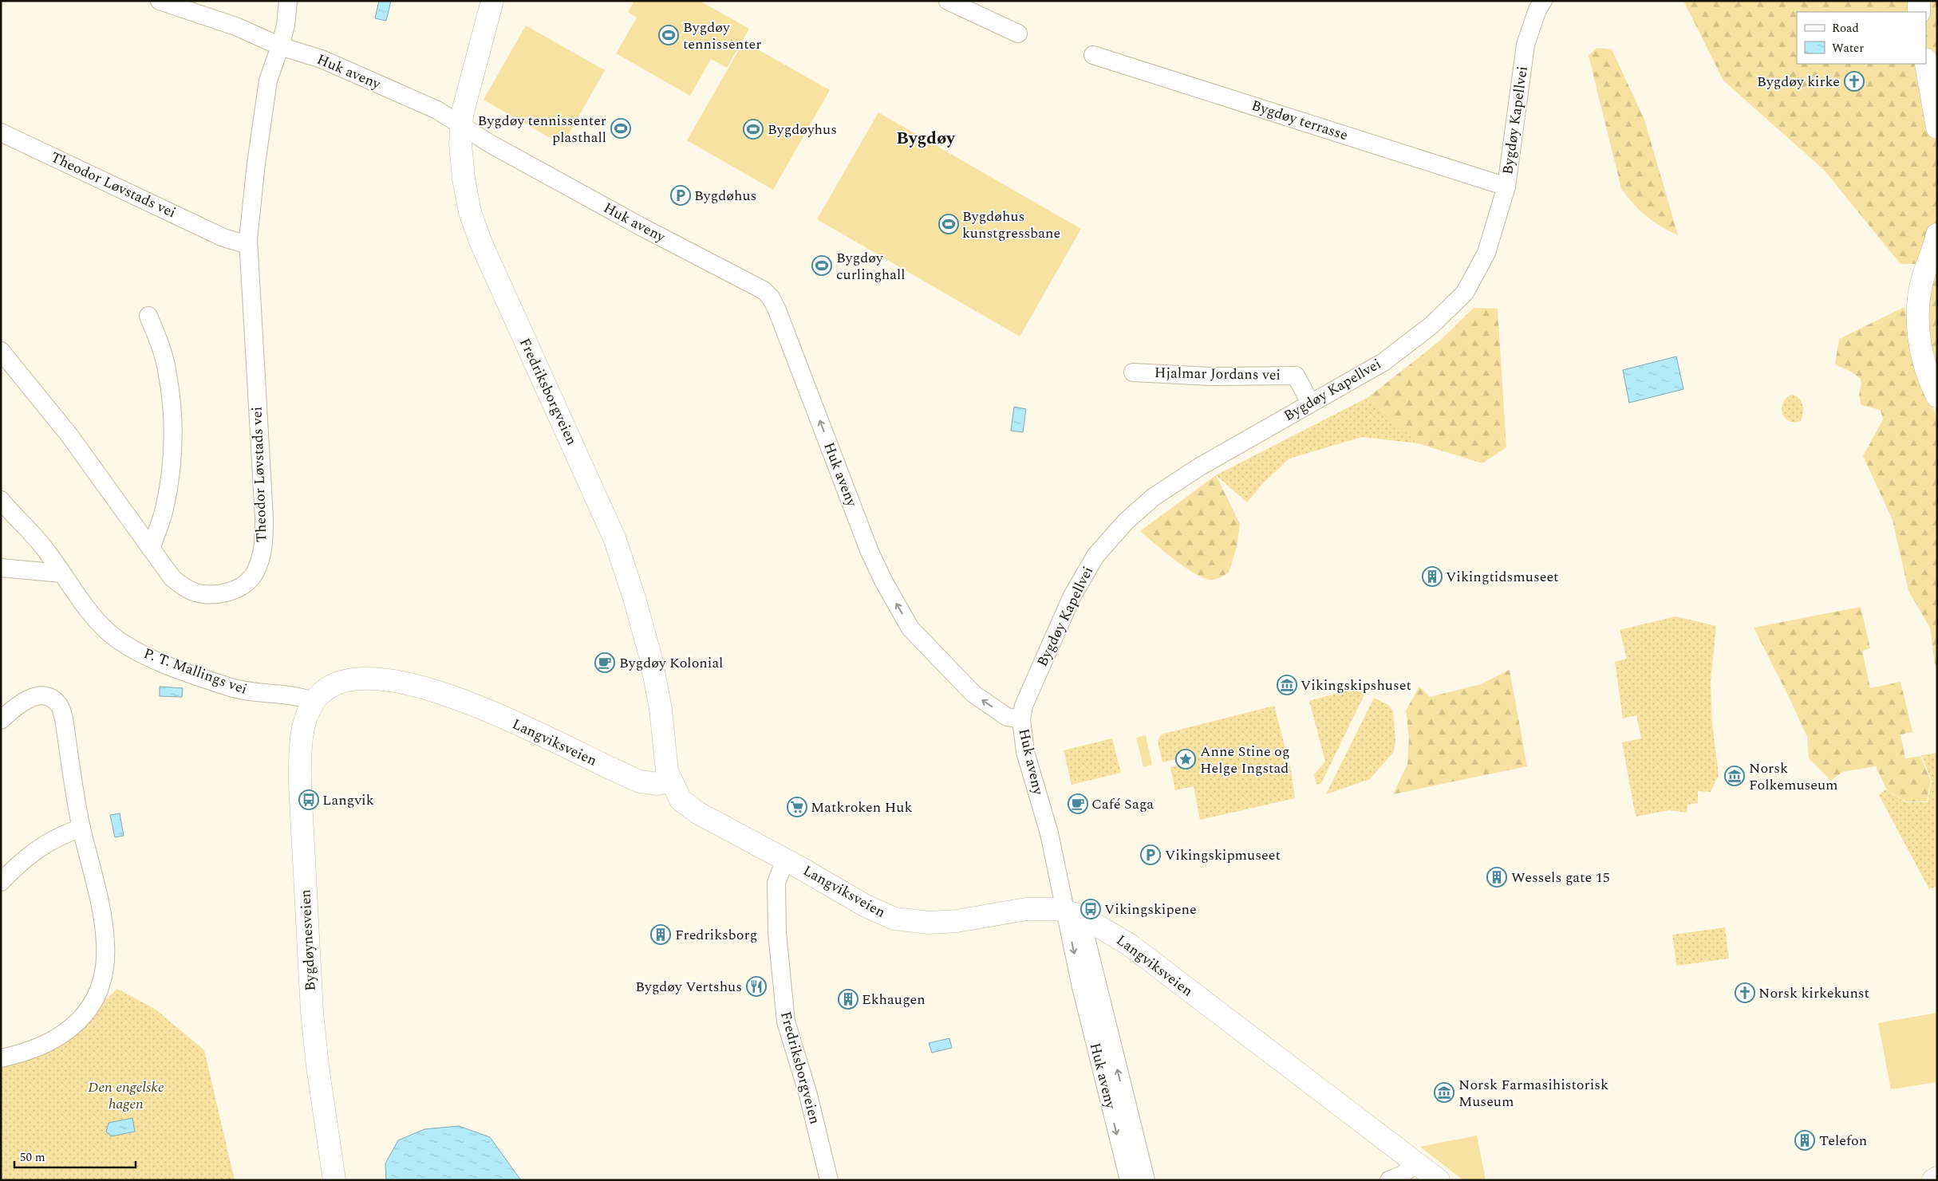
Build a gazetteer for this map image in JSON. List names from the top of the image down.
{
  "streets": {
    "street": [
      "Huk aveny",
      "Bygdøy terrasse",
      "Bygdøy Kapellvei",
      "Theodor Løvstads vei",
      "Hjalmar Jordans vei",
      "Fredriksborgveien",
      "P. T. Mallings vei",
      "Langviksveien",
      "Bygdøynesveien"
    ]
  },
  "crossings": [
    ["Huk aveny", "Bygdøy Kapellvei"],
    ["Huk aveny", "Theodor Løvstads vei"],
    ["Huk aveny", "Fredriksborgveien"],
    ["Huk aveny", "Langviksveien"],
    ["Bygdøy terrasse", "Bygdøy Kapellvei"],
    ["Bygdøy Kapellvei", "Hjalmar Jordans vei"],
    ["Fredriksborgveien", "Langviksveien"],
    ["P. T. Mallings vei", "Langviksveien"],
    ["P. T. Mallings vei", "Bygdøynesveien"],
    ["Langviksveien", "Bygdøynesveien"]
  ],
  "districts": ["Bygdøy"],
  "parks": ["Den engelske hagen"],
  "places": {
    "sports": [
      "Bygdøy tennissenter",
      "Bygdøy tennissenter plasthall",
      "Bygdøyhus",
      "Bygdøhus kunstgressbane",
      "Bygdøy curlinghall"
    ],
    "church": ["Bygdøy kirke", "Norsk kirkekunst"],
    "parking": ["Bygdøhus", "Vikingskipmuseet"],
    "building": [
      "Vikingtidsmuseet",
      "Wessels gate 15",
      "Fredriksborg",
      "Ekhaugen",
      "Telefon"
    ],
    "cafe": ["Bygdøy Kolonial", "Café Saga"],
    "museum": ["Vikingskipshuset", "Norsk Folkemuseum", "Norsk Farmasihistorisk Museum"],
    "place": ["Anne Stine og Helge Ingstad"],
    "bus stop": ["Langvik", "Vikingskipene"],
    "supermarket": ["Matkroken Huk"],
    "restaurant": ["Bygdøy Vertshus"]
  },
  "legend": ["Road", "Water"],
  "scale_bar": "50 m"
}
